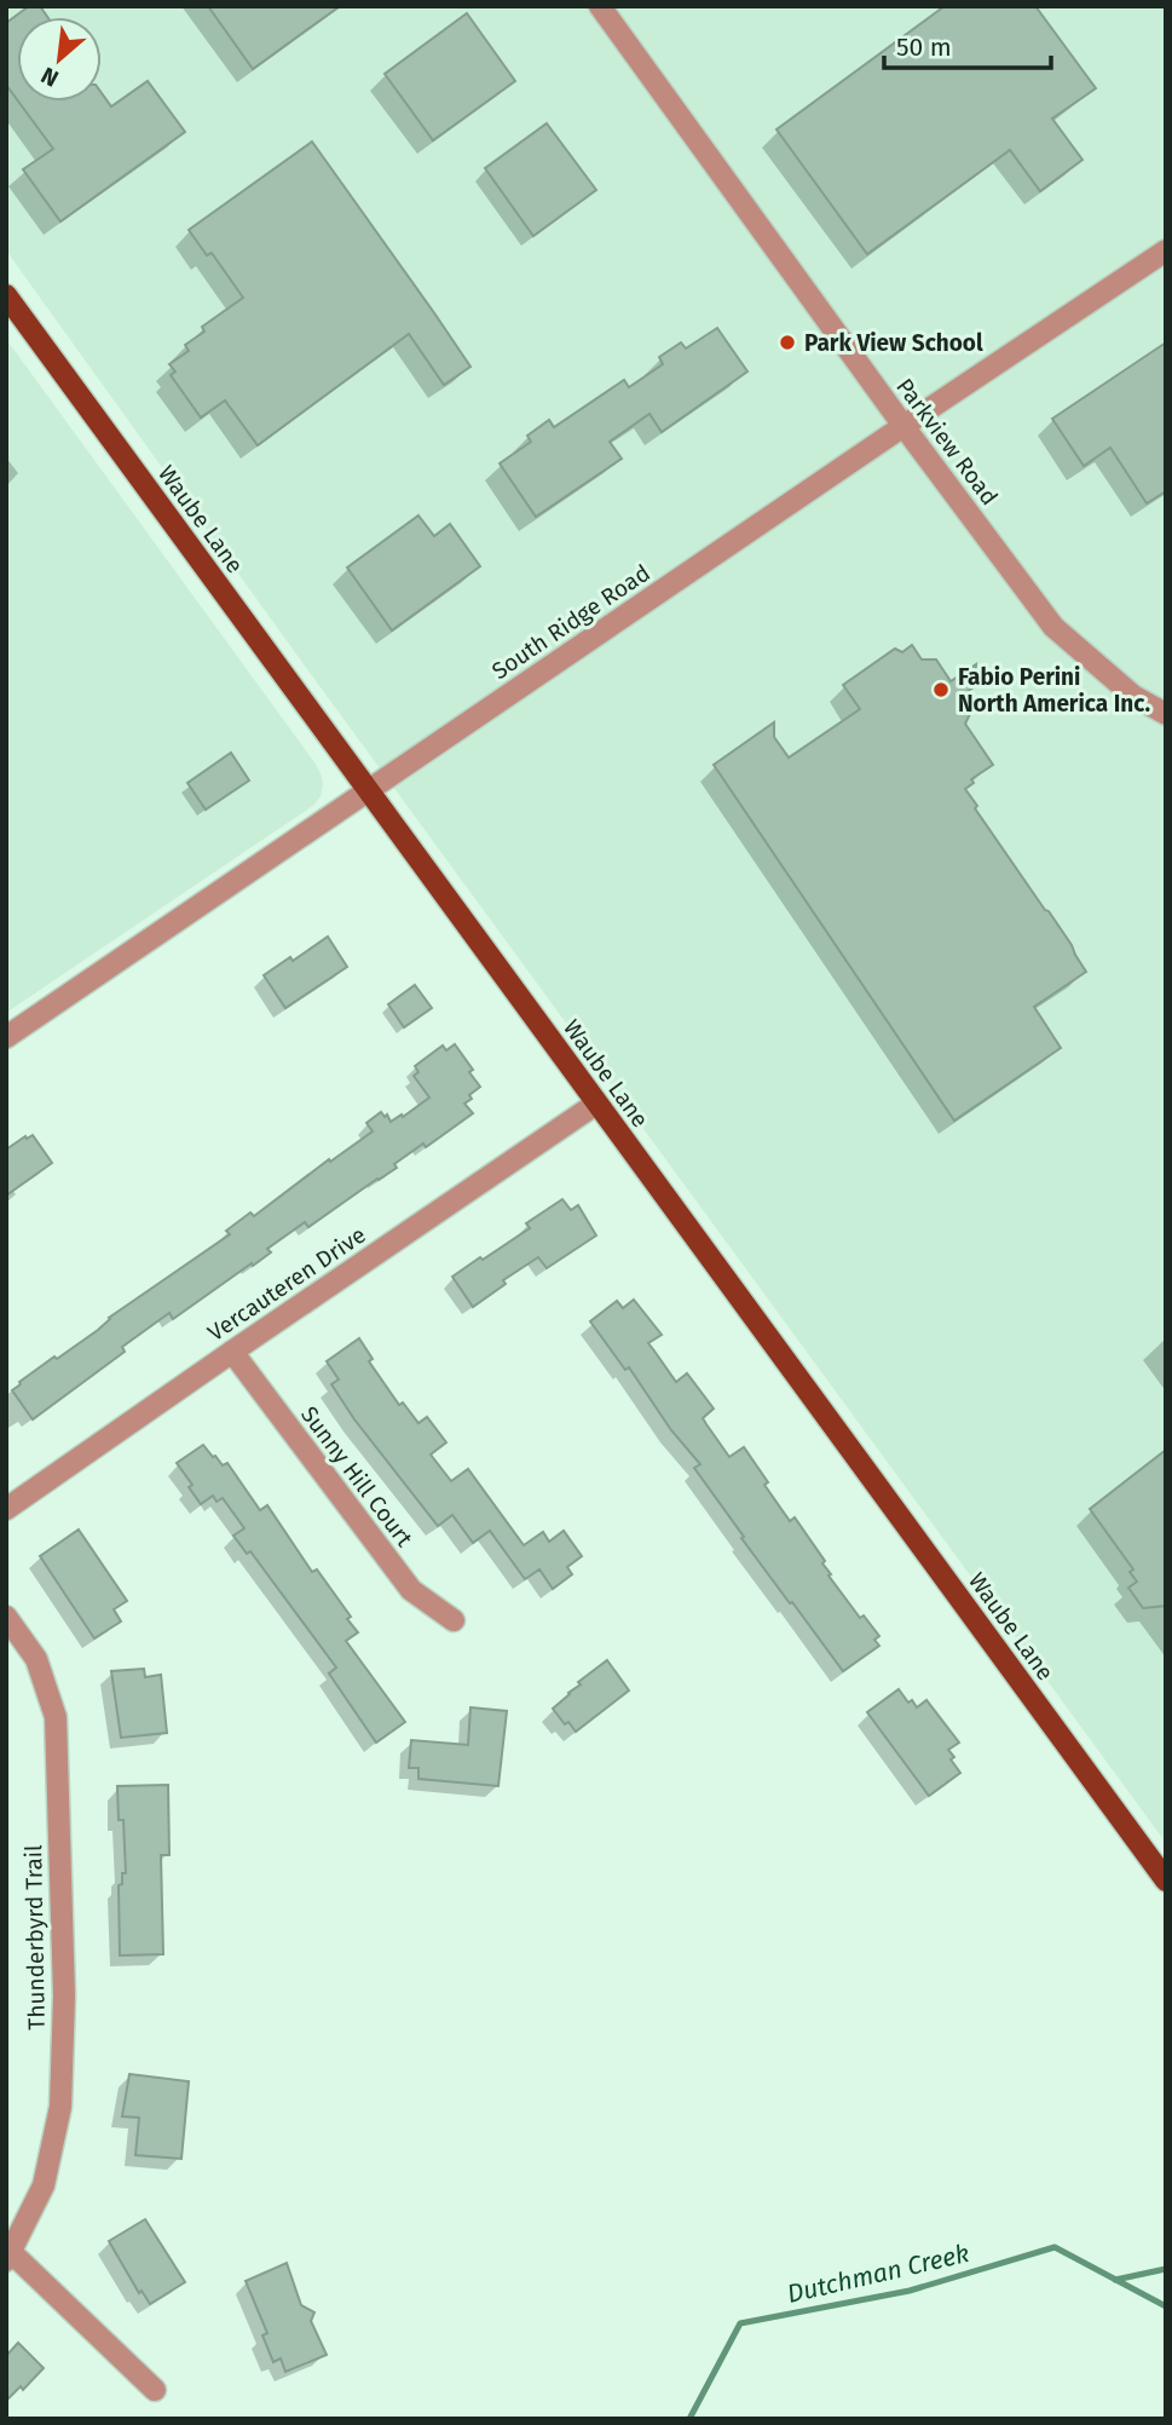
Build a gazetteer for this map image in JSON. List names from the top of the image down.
{
  "streets": {
    "main road": ["Waube Lane"],
    "street": [
      "Parkview Road",
      "South Ridge Road",
      "Vercauteren Drive",
      "Sunny Hill Court",
      "Thunderbyrd Trail"
    ]
  },
  "crossings": [
    ["Parkview Road", "South Ridge Road"],
    ["Waube Lane", "South Ridge Road"],
    ["Waube Lane", "Vercauteren Drive"],
    ["Vercauteren Drive", "Sunny Hill Court"]
  ],
  "water": ["Dutchman Creek"],
  "places": ["Park View School", "Fabio Perini North America Inc."],
  "scale_bar": "50 m",
  "north": "bottom left"
}
